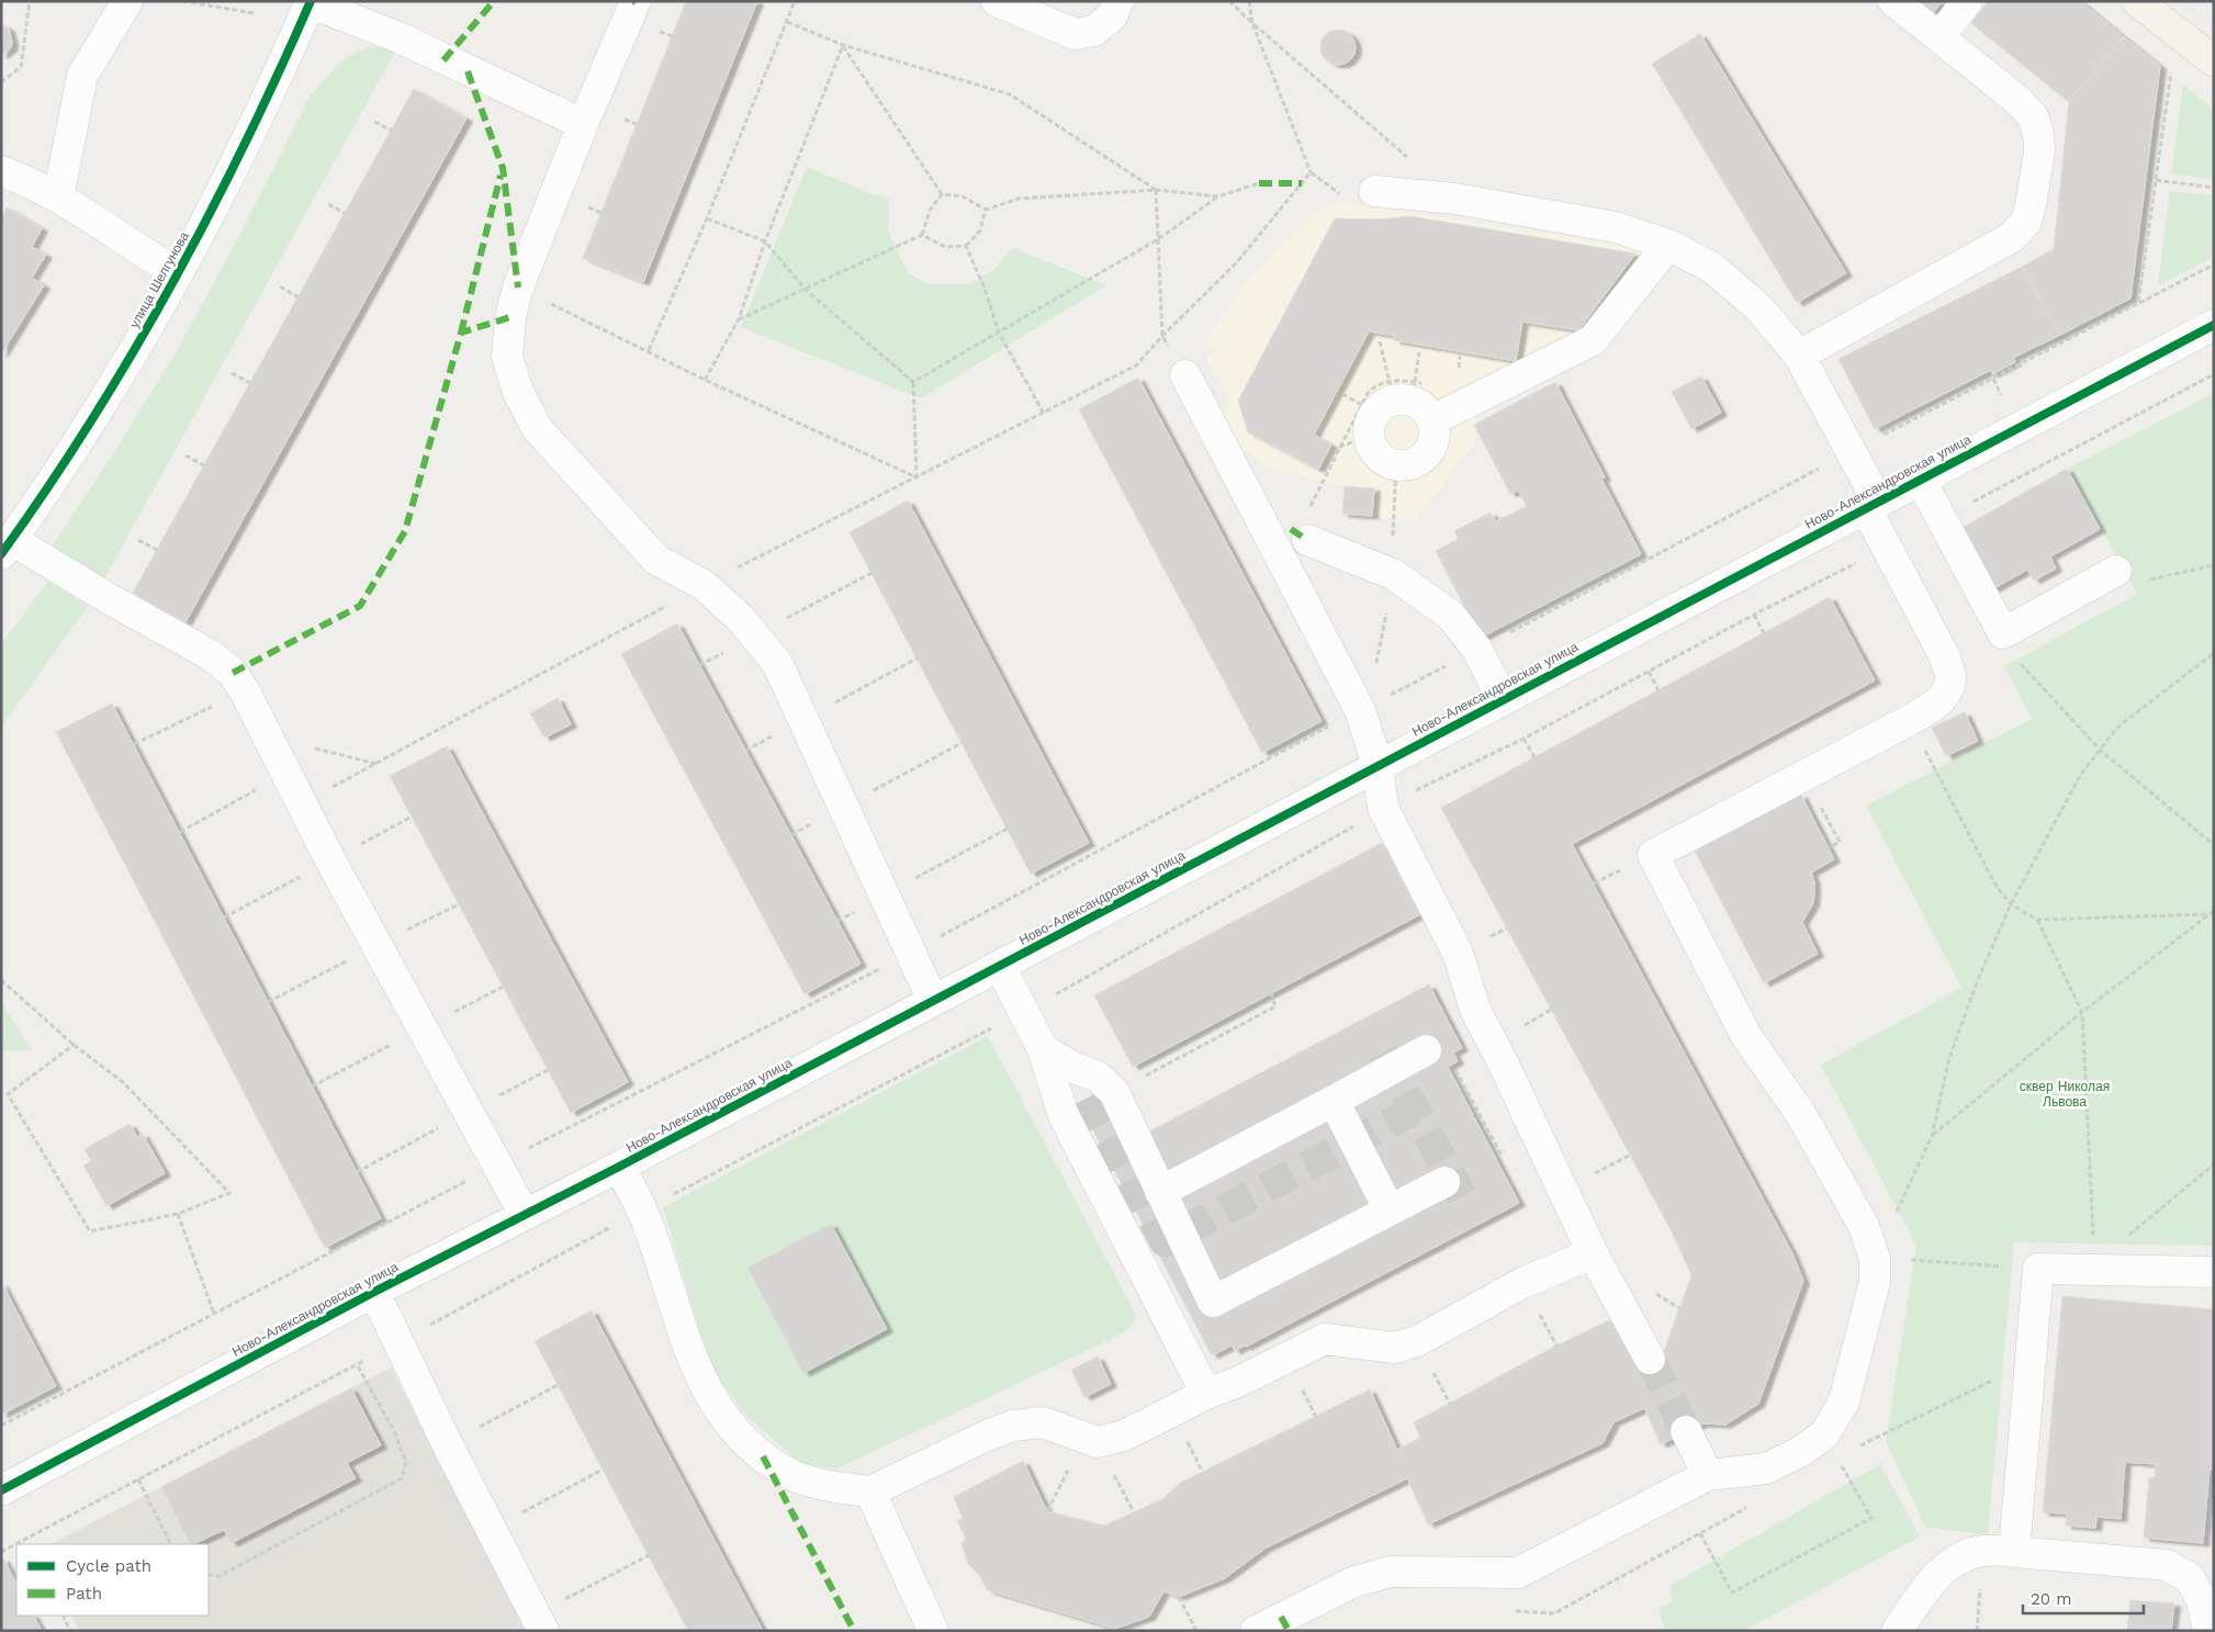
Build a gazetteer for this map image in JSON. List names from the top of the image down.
{
  "streets": {
    "street": ["улица Шелгунова", "Ново-Александровская улица"]
  },
  "parks": ["сквер Николая Львова"],
  "legend": ["Cycle path", "Path"],
  "scale_bar": "20 m"
}
